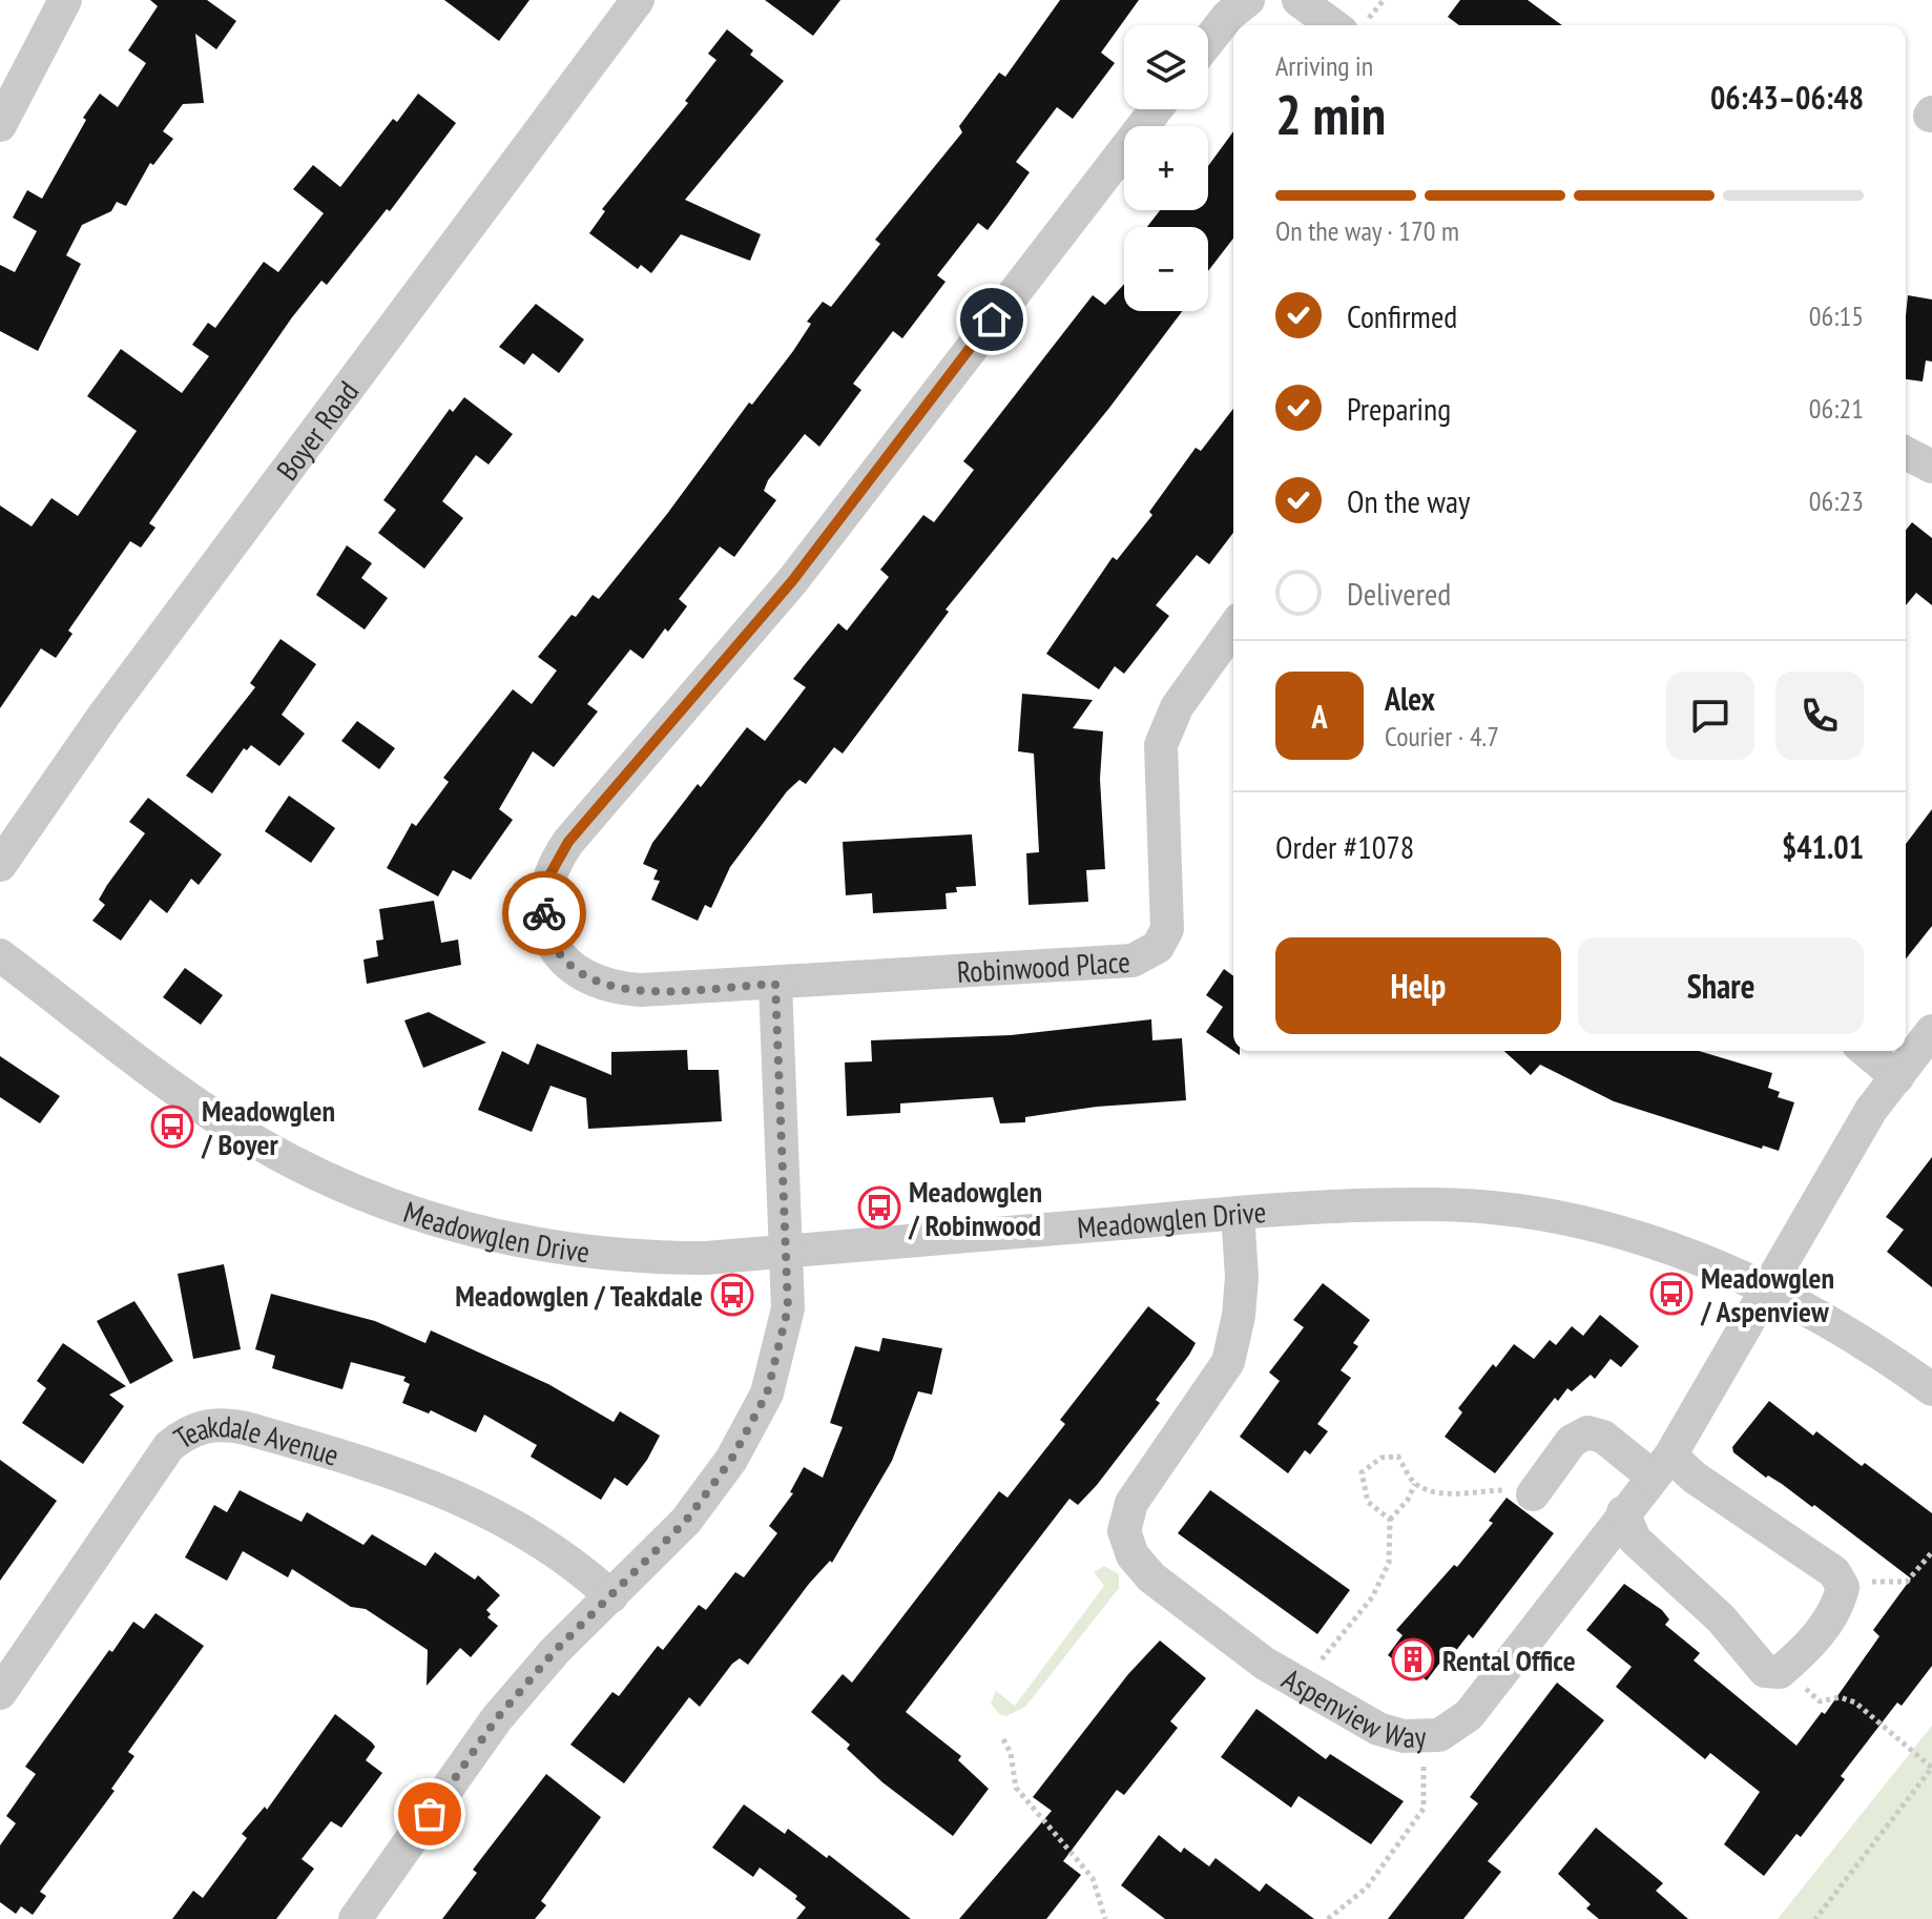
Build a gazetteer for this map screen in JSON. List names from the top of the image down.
{
  "streets": {
    "street": [
      "Boyer Road",
      "Robinwood Place",
      "Meadowglen Drive",
      "Teakdale Avenue",
      "Aspenview Way"
    ]
  },
  "crossings": [
    ["Meadowglen Drive", "Aspenview Way"]
  ],
  "places": {
    "bus stop": [
      "Meadowglen / Boyer",
      "Meadowglen / Robinwood",
      "Meadowglen / Aspenview",
      "Meadowglen / Teakdale"
    ],
    "building": ["Rental Office"]
  },
  "page": {
    "map_buttons": ["+", "−"],
    "heading": ["2 min", "Arriving in", "06:43–06:48"],
    "panel": [
      "Alex",
      "Courier · 4.7",
      "Order #1078",
      "$41.01"
    ],
    "bar": "On the way · 170 m",
    "list": [
      ["Confirmed", "06:15"],
      ["Preparing", "06:21"],
      ["On the way", "06:23"],
      "Delivered"
    ],
    "round": "A",
    "buttons": ["Help", "Share"]
  }
}
